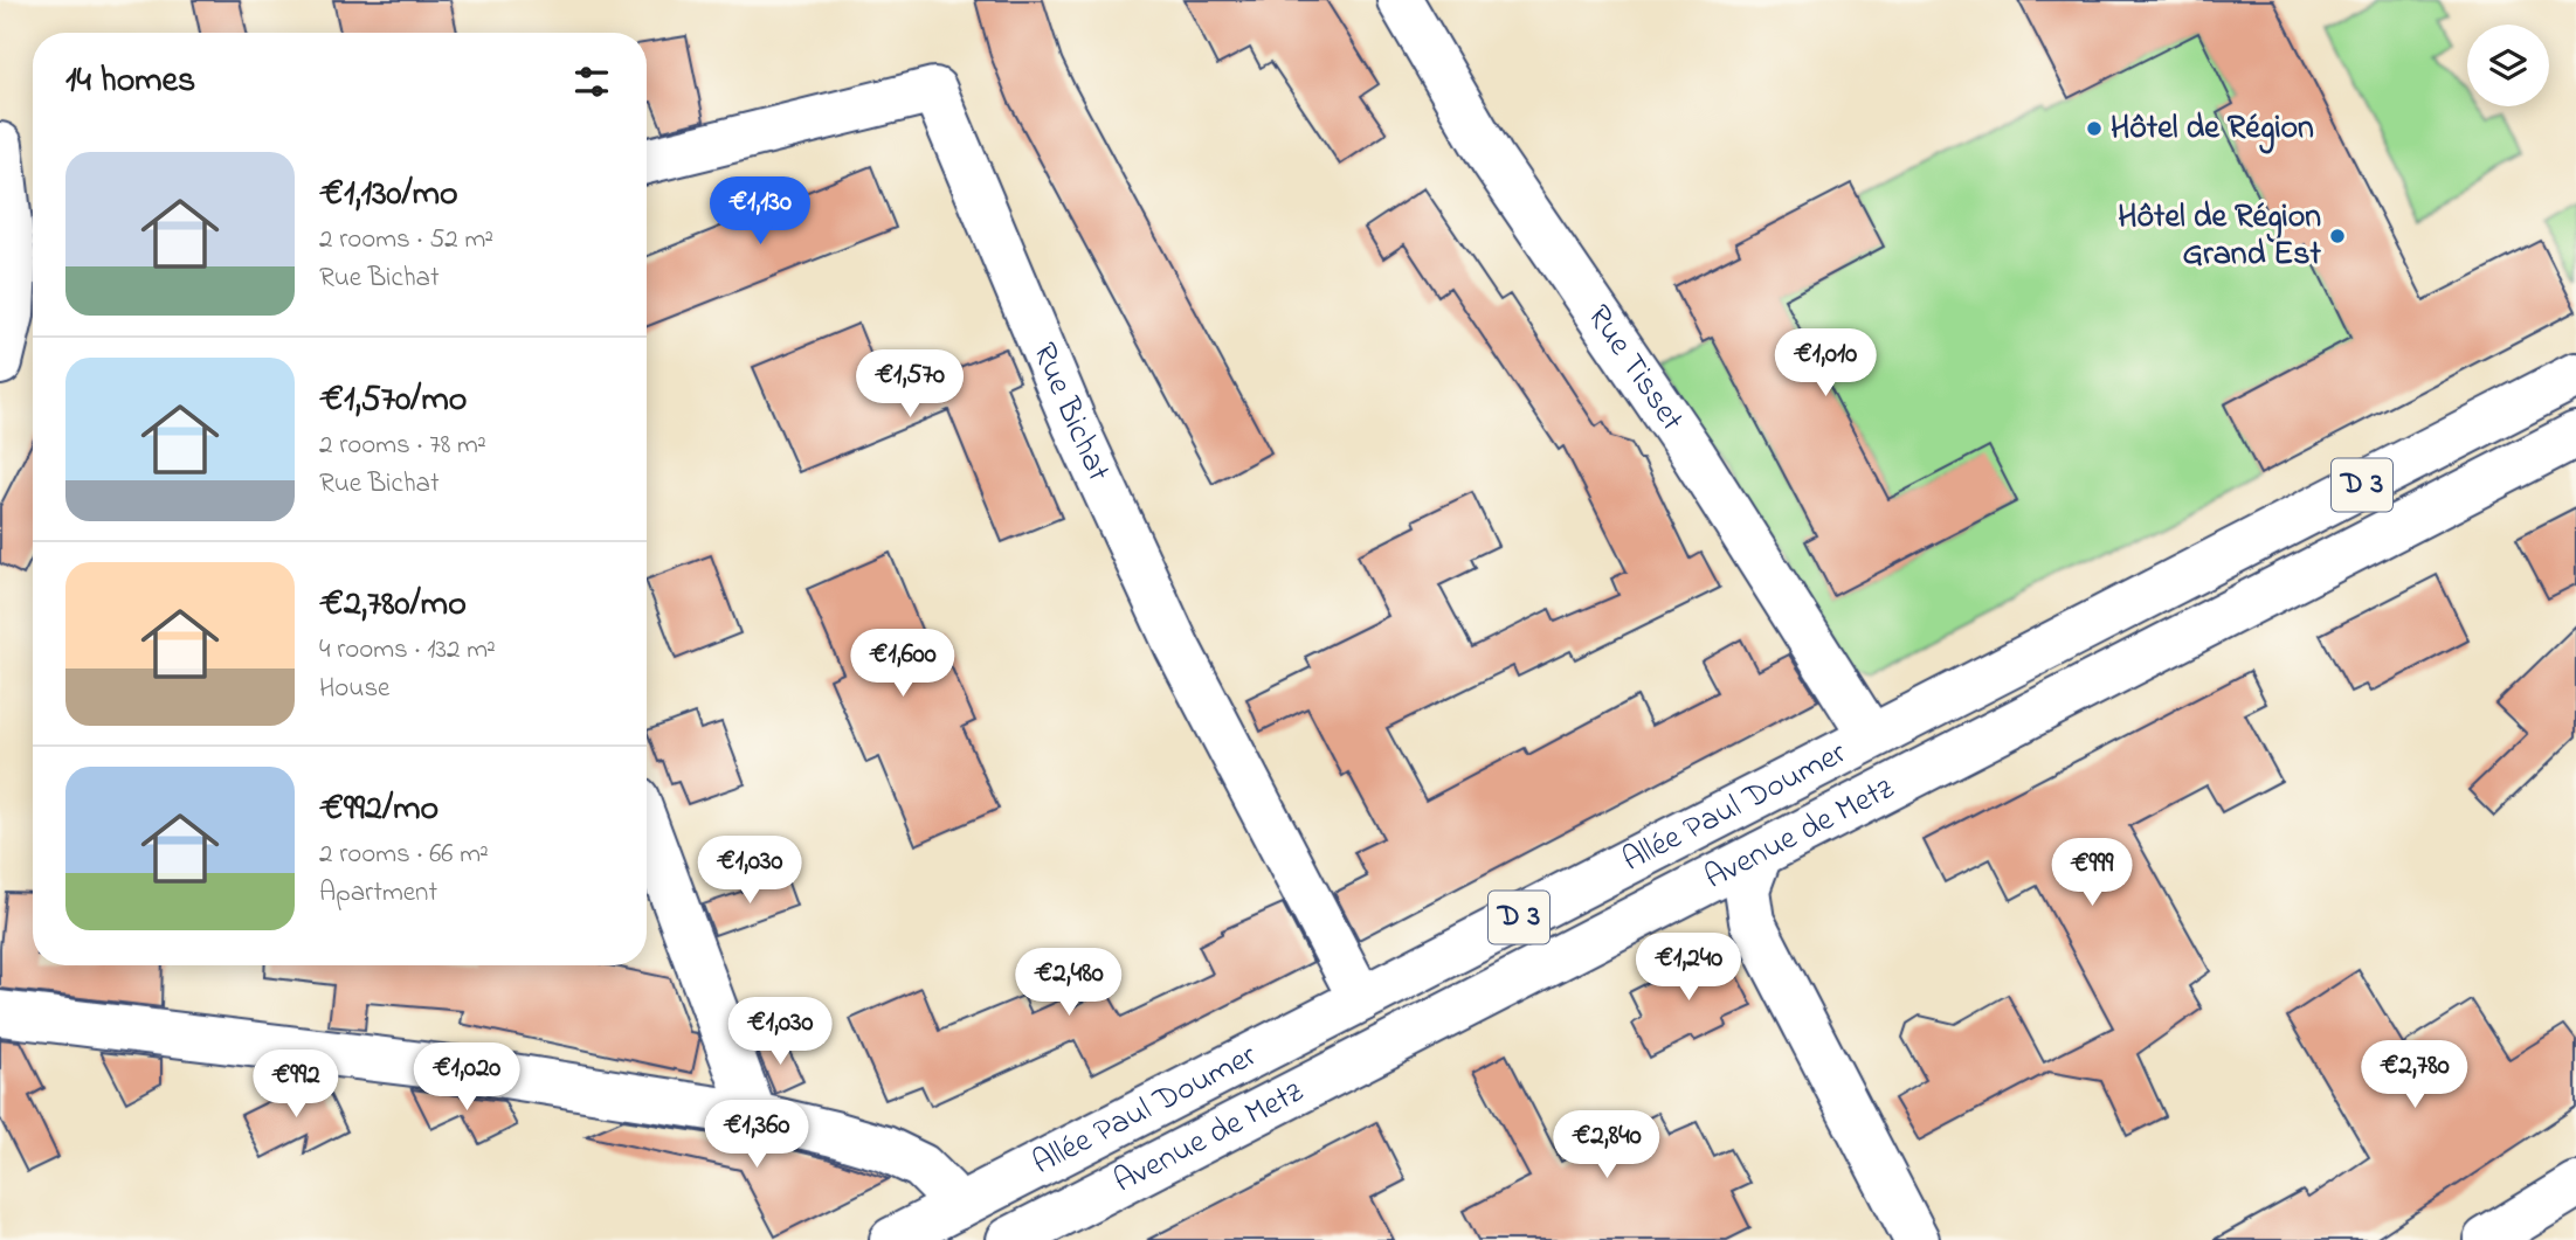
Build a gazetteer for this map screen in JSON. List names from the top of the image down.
{
  "streets": {
    "street": [
      "Rue Tisset",
      "Rue Bichat",
      "D 3",
      "Allée Paul Doumer",
      "Avenue de Metz"
    ]
  },
  "crossings": [
    ["Rue Tisset", "Allée Paul Doumer"],
    ["Rue Bichat", "Allée Paul Doumer"]
  ],
  "places": ["Hôtel de Région", "Hôtel de Région Grand Est"],
  "page": {
    "heading": "14 homes",
    "list": [
      {
        "name": "€1,130/mo",
        "note": "2 rooms · 52 m² · Rue Bichat"
      },
      {
        "name": "€1,570/mo",
        "note": "2 rooms · 78 m² · Rue Bichat"
      },
      {
        "name": "€2,780/mo",
        "note": "4 rooms · 132 m² · House"
      },
      {
        "name": "€992/mo",
        "note": "2 rooms · 66 m² · Apartment"
      }
    ],
    "price": [
      "€1,130",
      "€1,010",
      "€1,570",
      "€1,600",
      "€1,030",
      "€999",
      "€1,240",
      "€2,480",
      "€1,030",
      "€2,780",
      "€1,020",
      "€992",
      "€1,360",
      "€2,840"
    ]
  }
}
